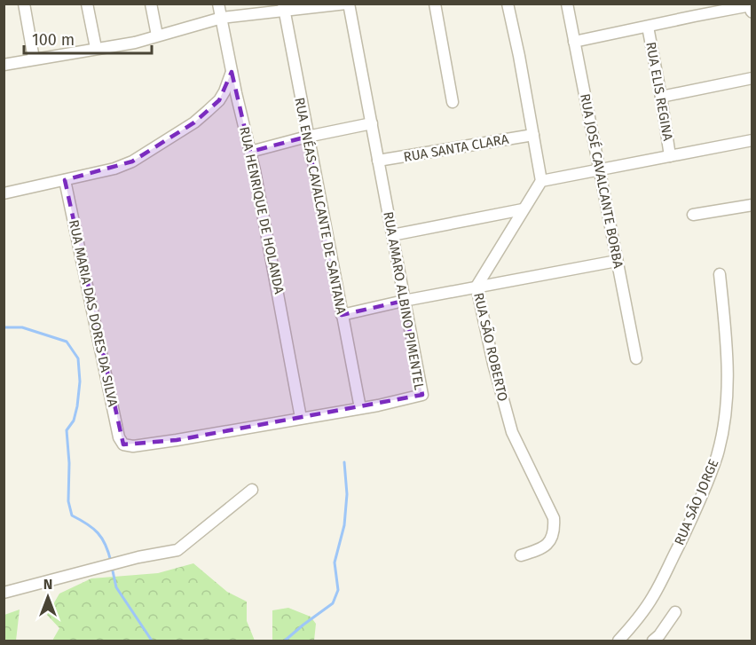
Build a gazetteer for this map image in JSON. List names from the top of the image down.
{
  "streets": {
    "street": [
      "RUA ELIS REGINA",
      "RUA SANTA CLARA",
      "RUA JOSÉ CAVALCANTE BORBA",
      "RUA ENÉAS CAVALCANTE DE SANTANA",
      "RUA HENRIQUE DE HOLANDA",
      "RUA AMARO ALBINO PIMENTEL",
      "RUA MARIA DAS DORES DA SILVA",
      "RUA SÃO ROBERTO",
      "RUA SÃO JORGE"
    ]
  },
  "crossings": [
    ["RUA SANTA CLARA", "RUA AMARO ALBINO PIMENTEL"],
    ["RUA ENÉAS CAVALCANTE DE SANTANA", "RUA AMARO ALBINO PIMENTEL"],
    ["RUA HENRIQUE DE HOLANDA", "RUA AMARO ALBINO PIMENTEL"],
    ["RUA AMARO ALBINO PIMENTEL", "RUA MARIA DAS DORES DA SILVA"]
  ],
  "scale_bar": "100 m",
  "north": "top"
}
